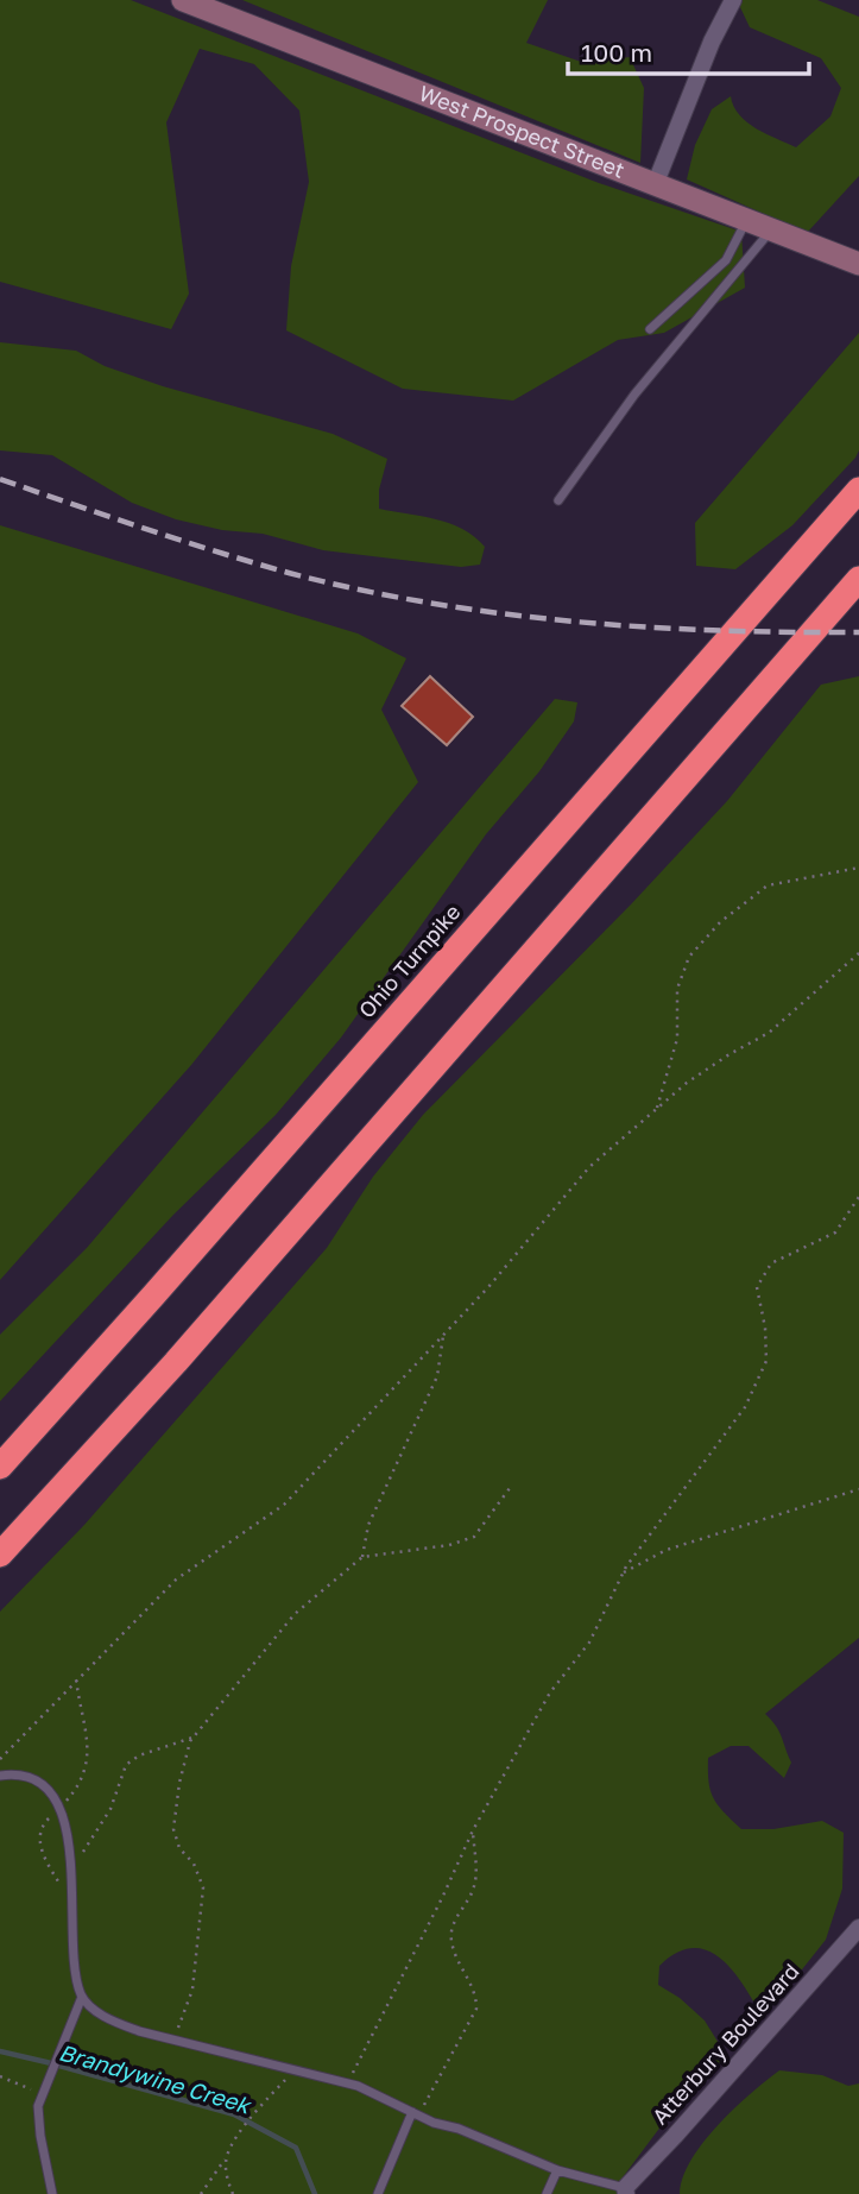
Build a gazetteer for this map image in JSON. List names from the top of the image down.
{
  "streets": {
    "highway": ["Ohio Turnpike"],
    "street": ["West Prospect Street", "Atterbury Boulevard"]
  },
  "water": ["Brandywine Creek"],
  "scale_bar": "100 m"
}
